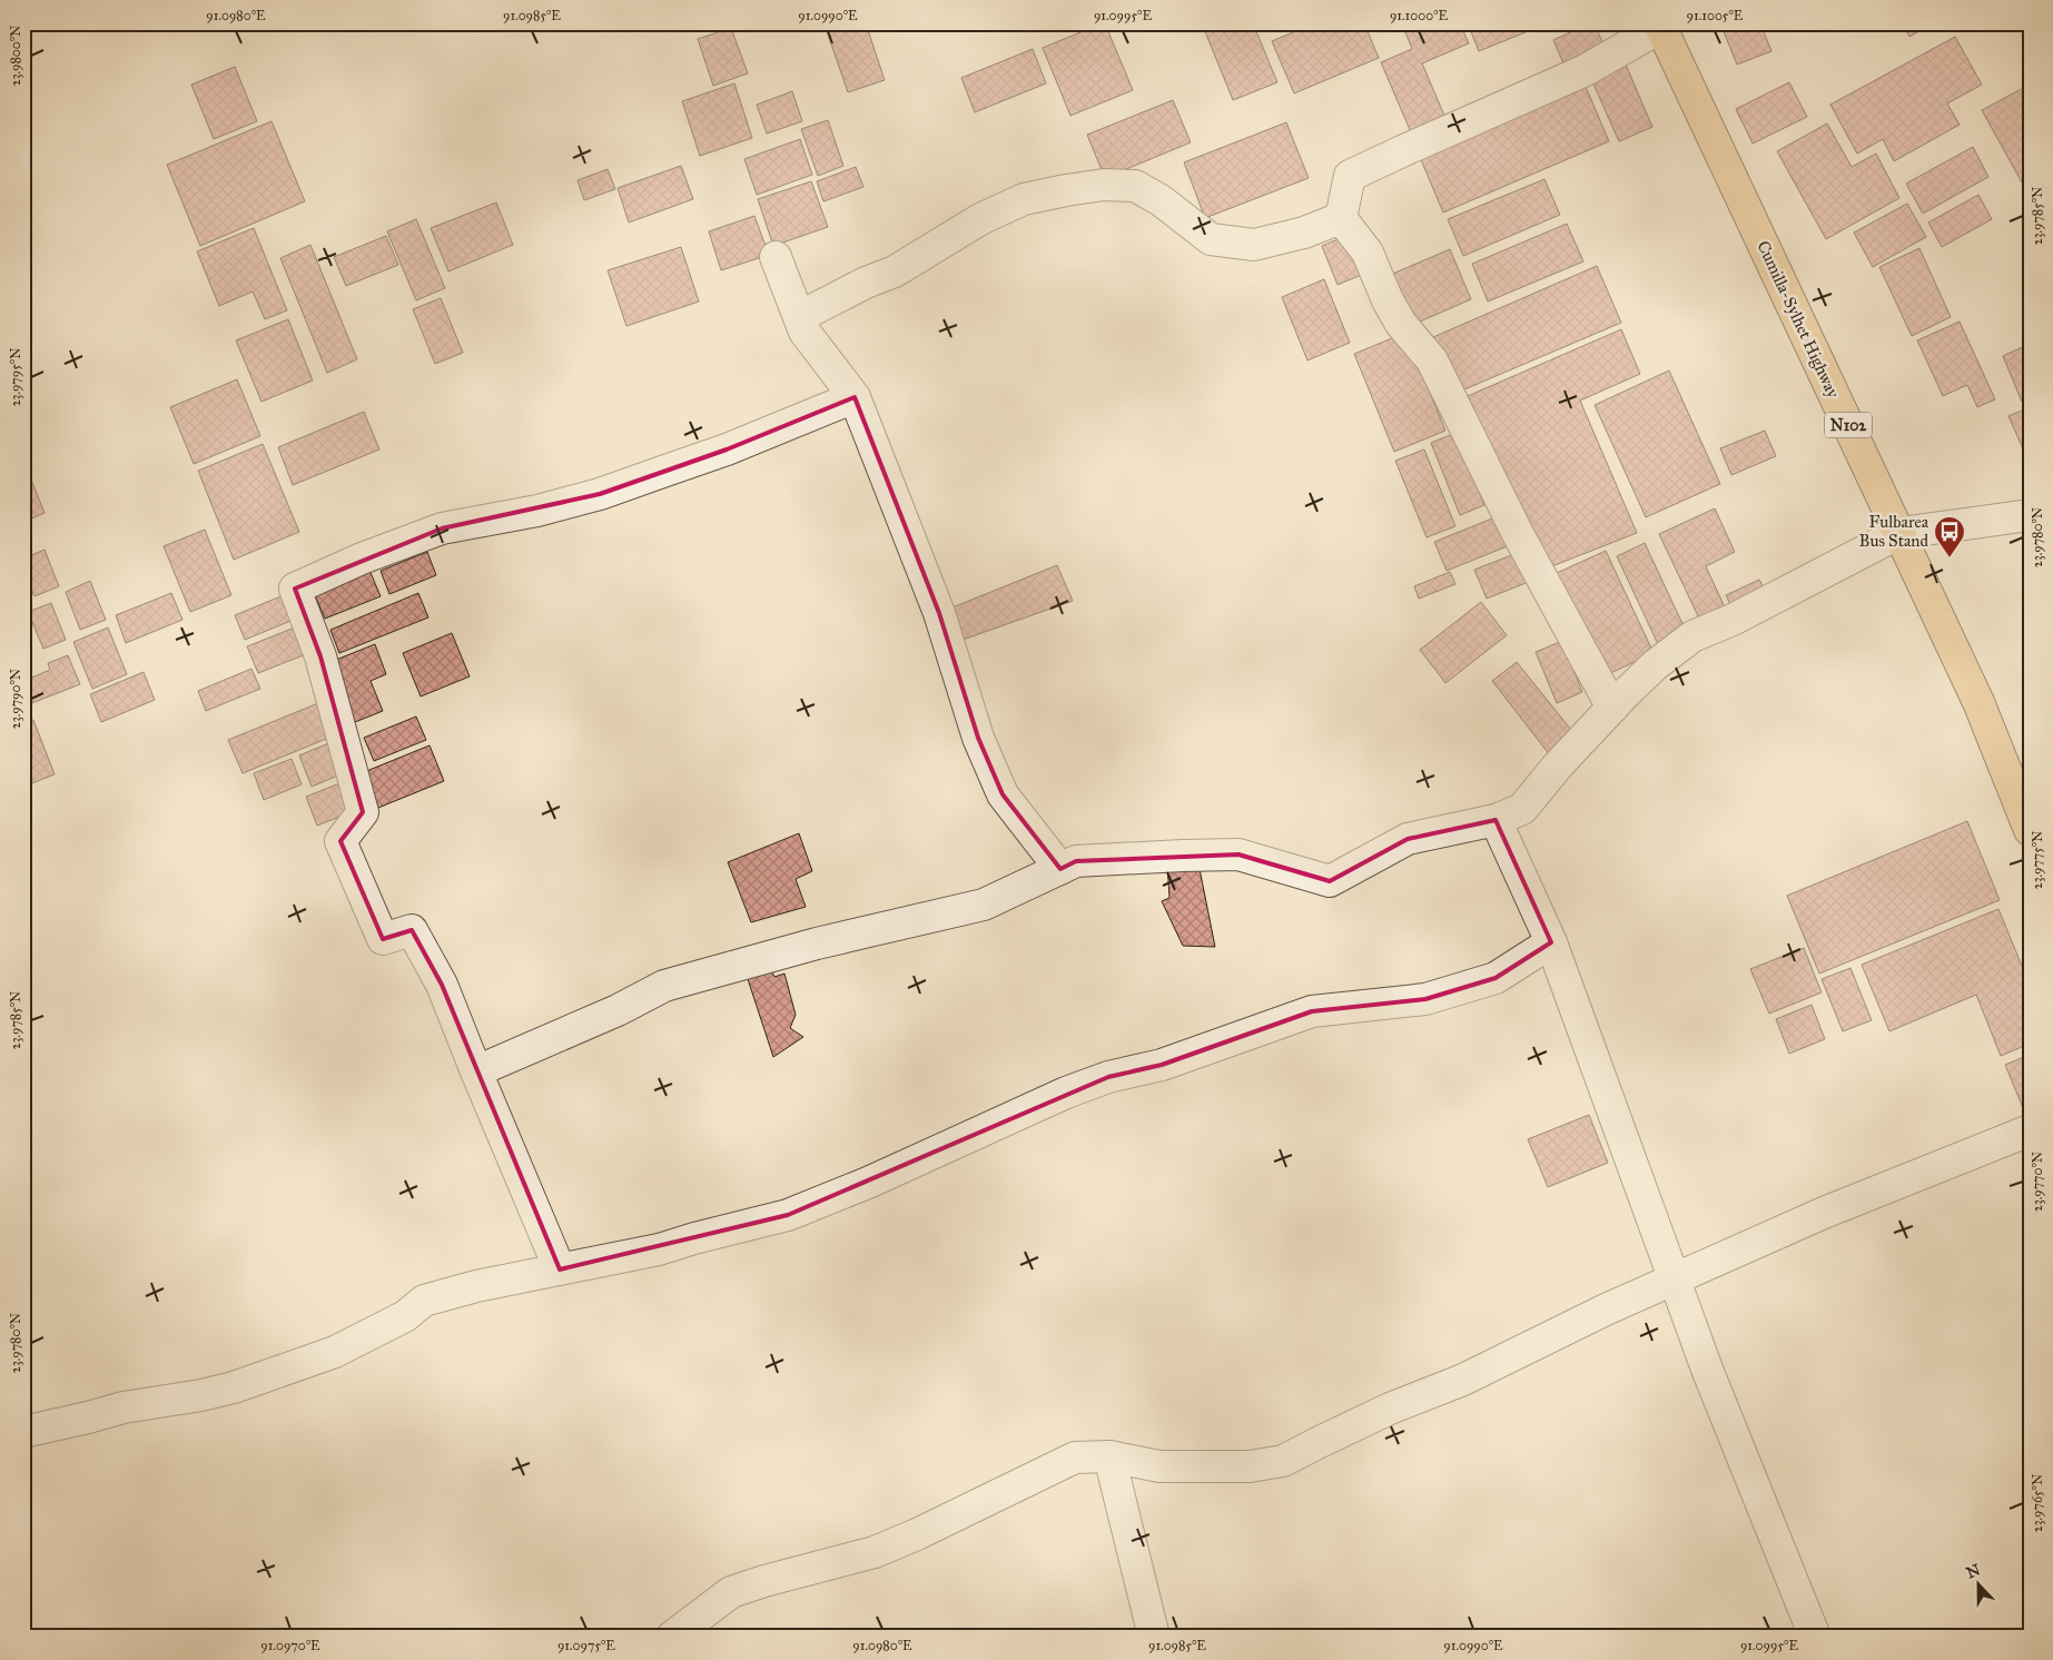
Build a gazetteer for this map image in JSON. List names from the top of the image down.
{
  "streets": {
    "highway": ["Cumilla-Sylhet Highway", "N102"]
  },
  "places": {
    "bus stop": ["Fulbarea Bus Stand"]
  },
  "north": "top",
  "coordinates": [
    "91.0980°E",
    "91.0985°E",
    "91.0990°E",
    "91.0995°E",
    "91.1000°E",
    "91.1005°E",
    "23.9800°N",
    "23.9785°N",
    "23.9795°N",
    "23.9780°N",
    "23.9790°N",
    "23.9775°N",
    "23.9770°N",
    "23.9765°N",
    "91.0970°E",
    "91.0975°E"
  ]
}
